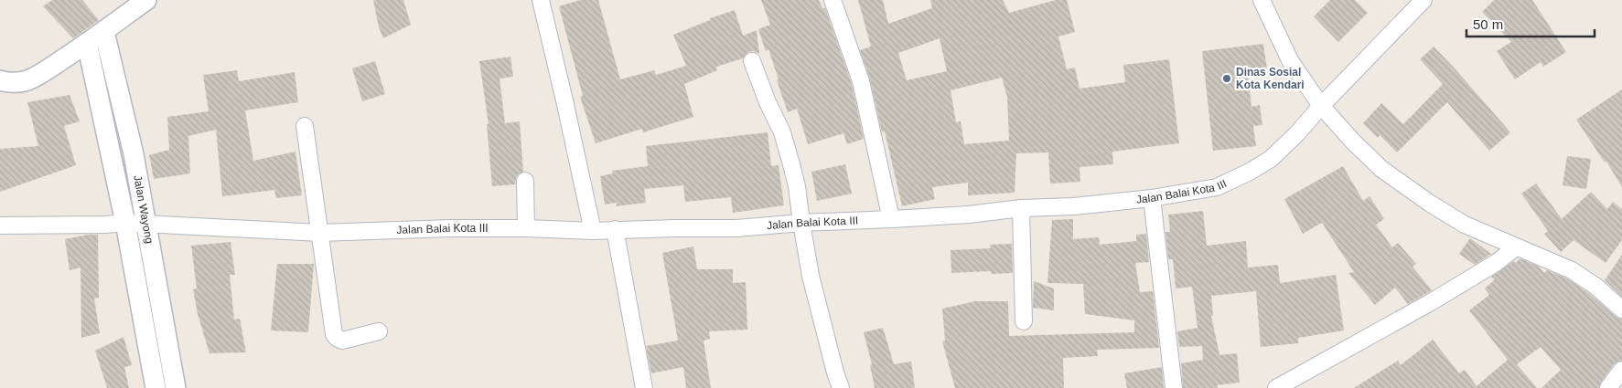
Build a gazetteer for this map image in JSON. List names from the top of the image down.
{
  "streets": {
    "street": ["Jalan Balai Kota III", "Jalan Wayong"]
  },
  "crossings": [
    ["Jalan Balai Kota III", "Jalan Wayong"]
  ],
  "places": ["Dinas Sosial Kota Kendari"],
  "scale_bar": "50 m"
}
